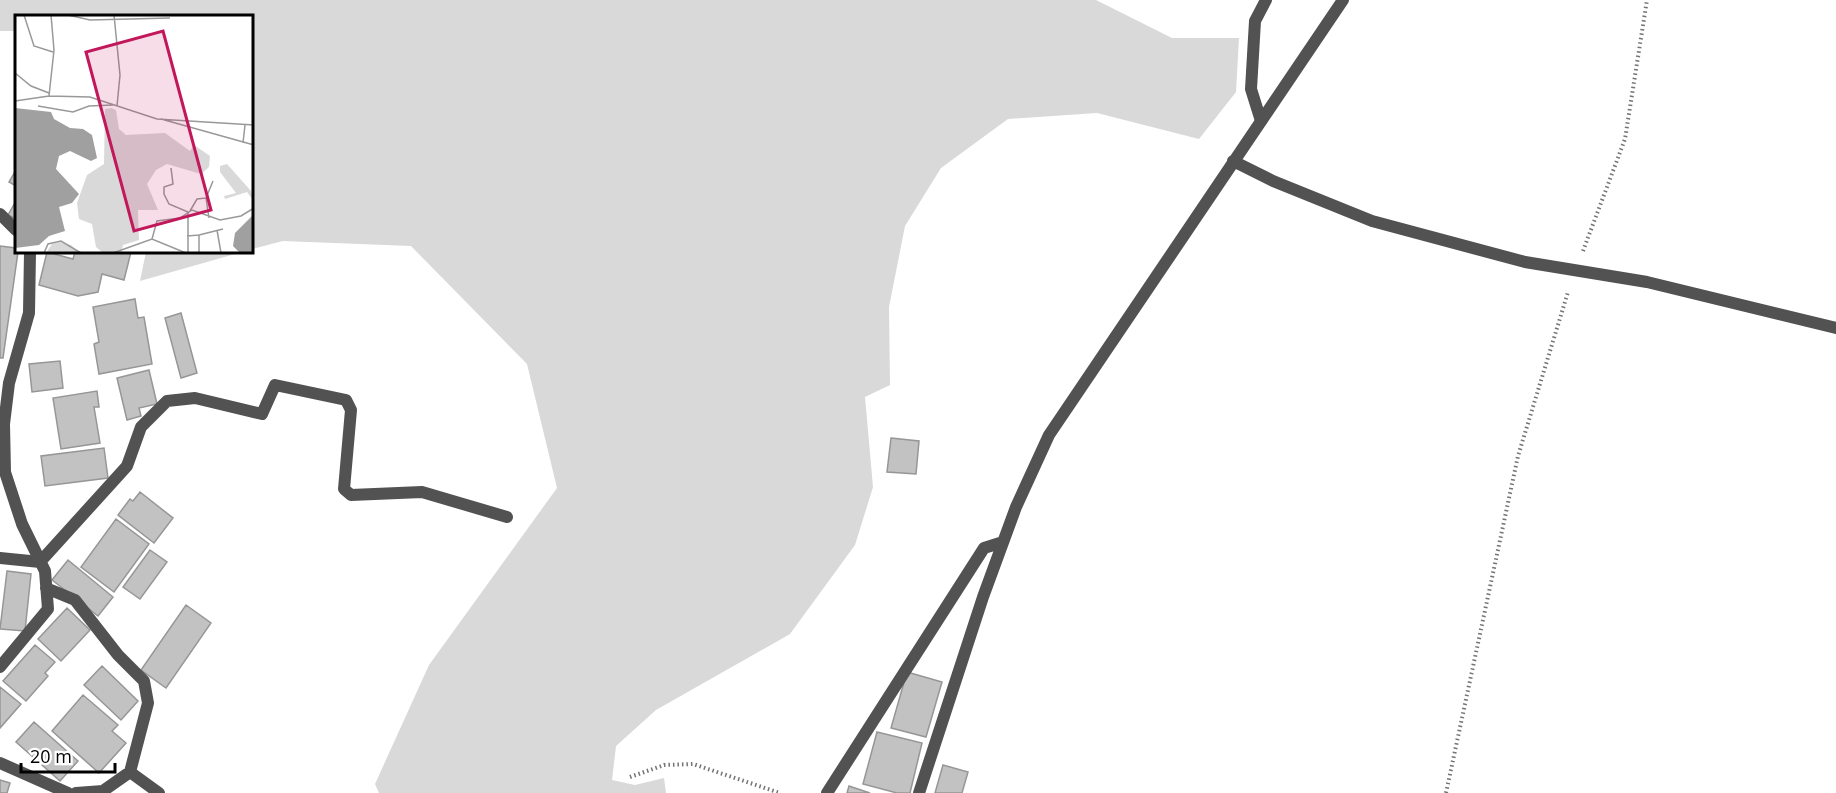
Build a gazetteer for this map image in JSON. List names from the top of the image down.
{
  "scale_bar": "20 m"
}
